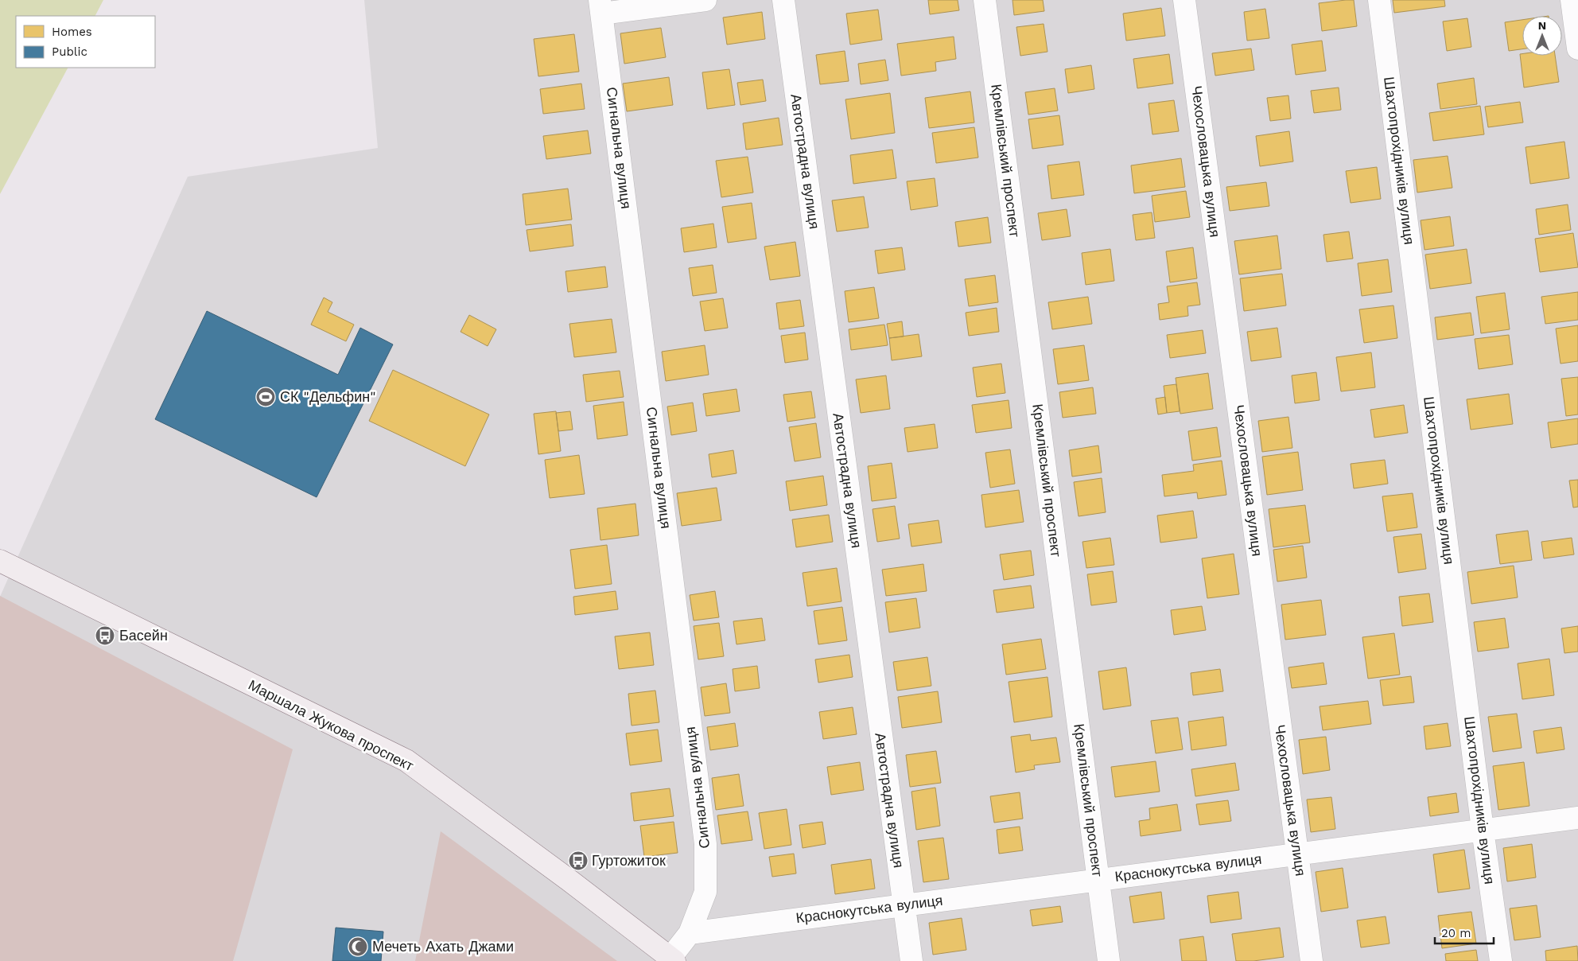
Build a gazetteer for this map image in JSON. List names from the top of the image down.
{
  "streets": {
    "street": [
      "Сигнальна вулиця",
      "Кремлівський проспект",
      "Шахтопрохідників вулиця",
      "Автострадна вулиця",
      "Чехословацька вулиця",
      "Маршала Жукова проспект",
      "Краснокутська вулиця"
    ]
  },
  "crossings": [
    ["Сигнальна вулиця", "Краснокутська вулиця"],
    ["Кремлівський проспект", "Краснокутська вулиця"],
    ["Шахтопрохідників вулиця", "Краснокутська вулиця"],
    ["Автострадна вулиця", "Краснокутська вулиця"],
    ["Чехословацька вулиця", "Краснокутська вулиця"]
  ],
  "places": {
    "sports": ["СК \"Дельфин\""],
    "bus stop": ["Басейн", "Гуртожиток"],
    "mosque": ["Мечеть Ахать Джами"]
  },
  "legend": ["Homes", "Public"],
  "scale_bar": "20 m",
  "north": "top"
}
